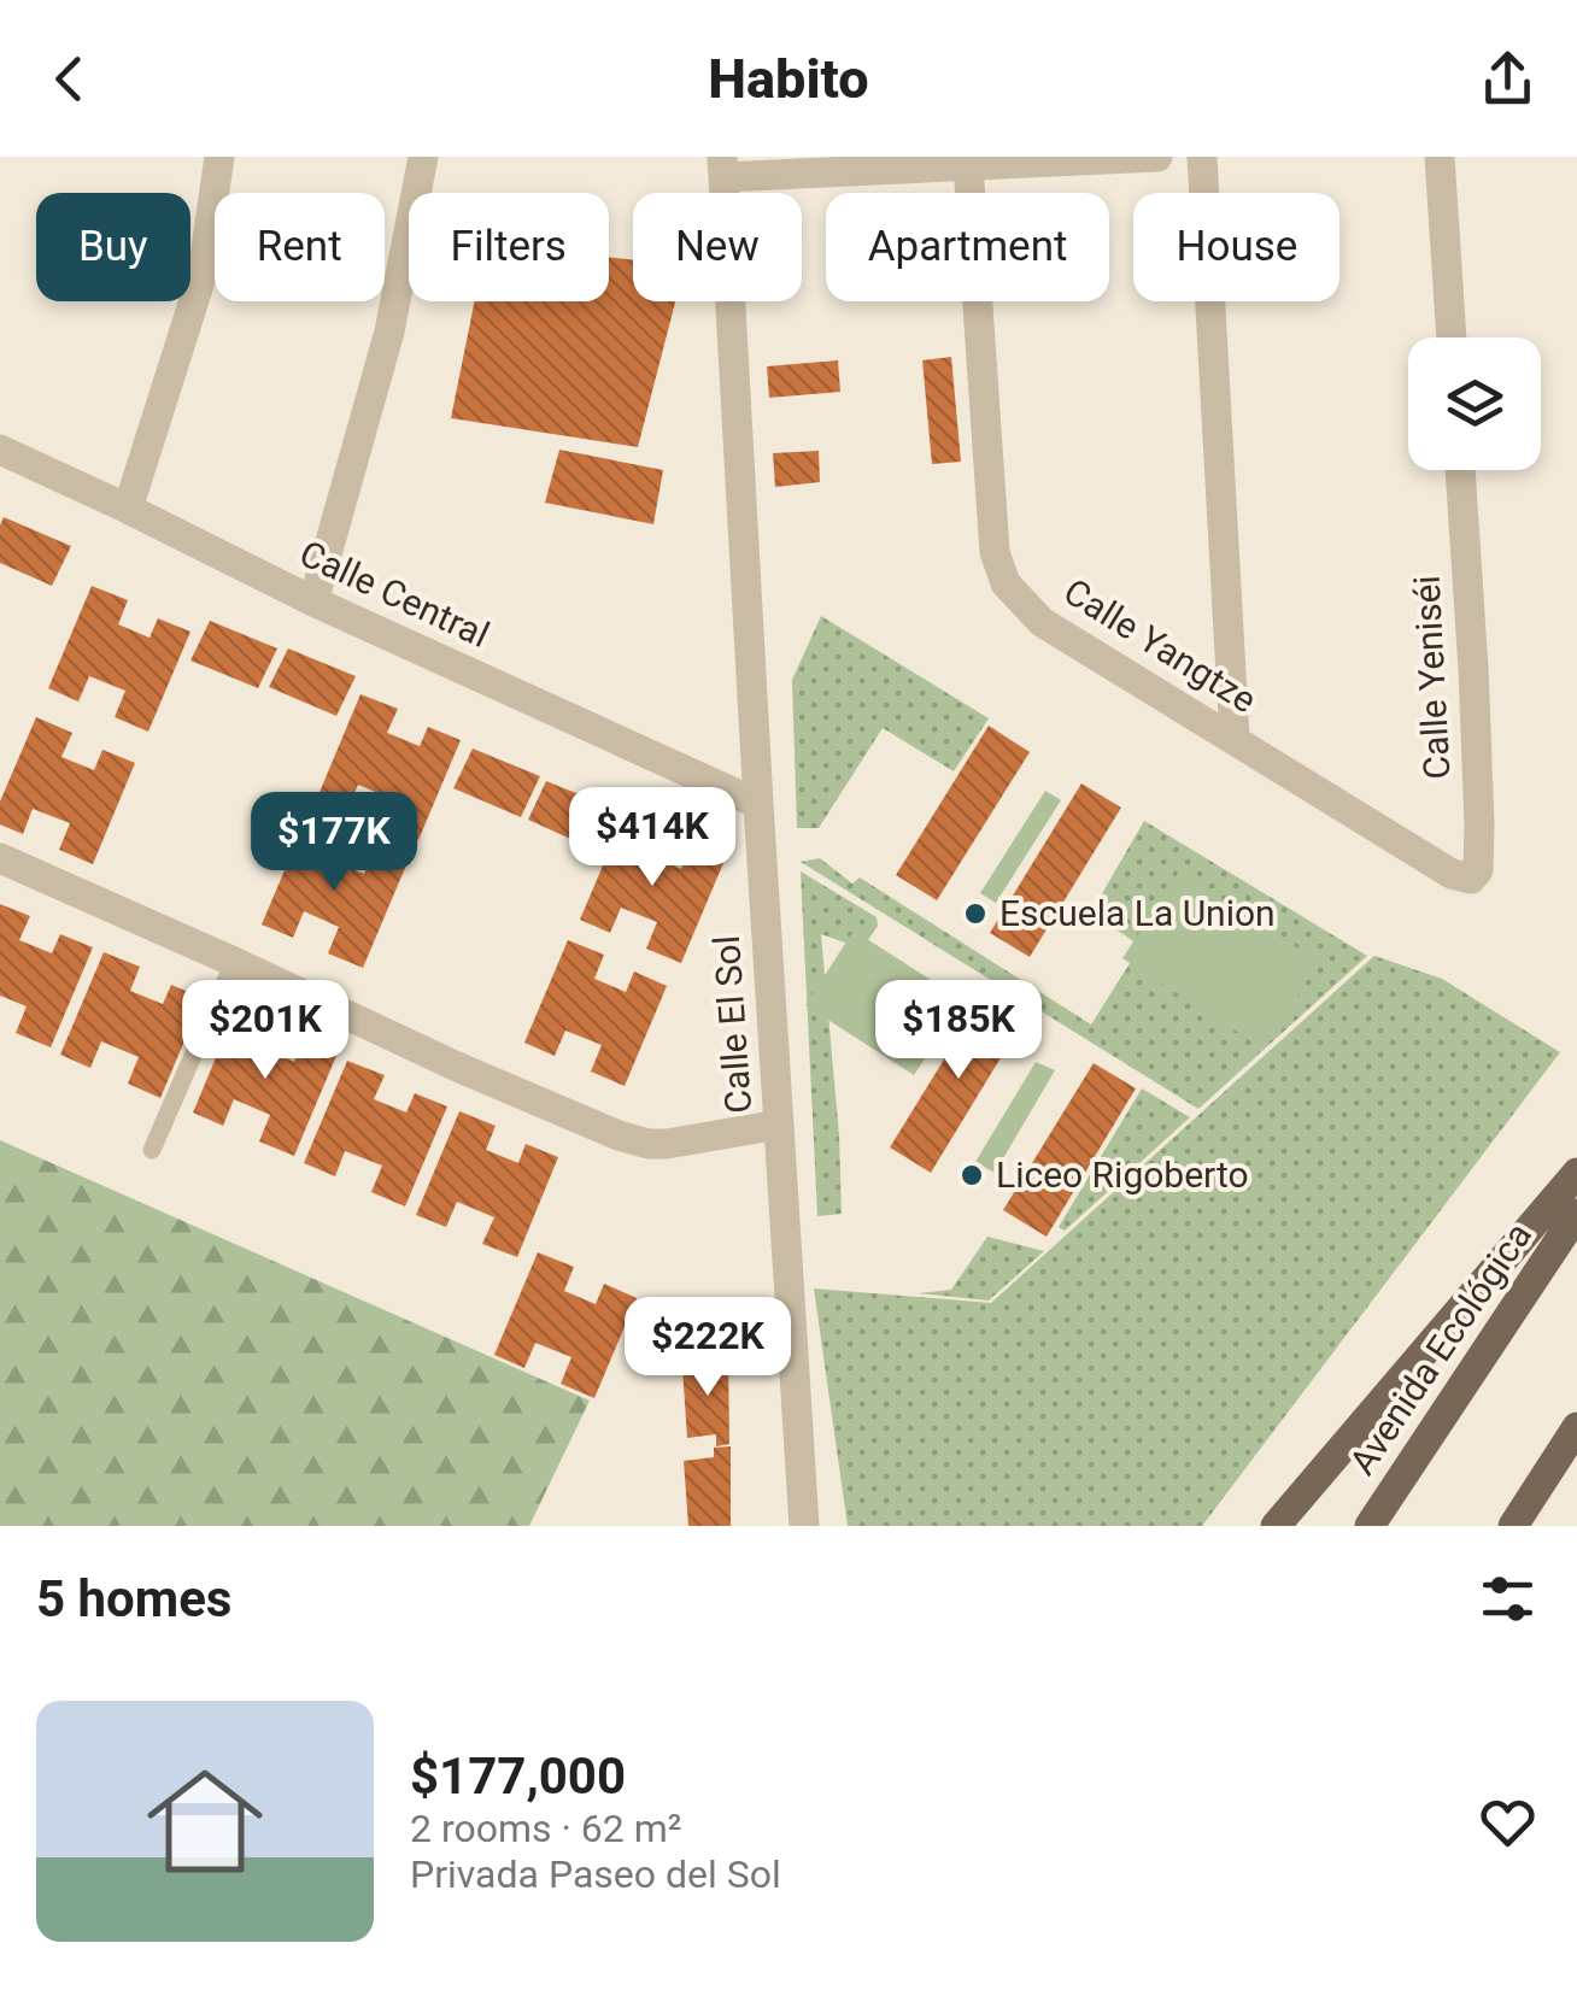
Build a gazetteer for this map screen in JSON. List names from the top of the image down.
{
  "streets": {
    "main road": ["Avenida Ecológica"],
    "street": [
      "Calle Central",
      "Calle Yangtze",
      "Calle Yeniséi",
      "Calle El Sol"
    ]
  },
  "crossings": [
    ["Calle Central", "Calle El Sol"],
    ["Calle Yangtze", "Calle Yeniséi"]
  ],
  "places": ["Escuela La Union", "Liceo Rigoberto"],
  "page": {
    "header": "Habito",
    "chip": [
      "Buy",
      "Rent",
      "Filters",
      "New",
      "Apartment",
      "House"
    ],
    "price": [
      "$414K",
      "$177K",
      "$201K",
      "$185K",
      "$222K"
    ],
    "heading": "5 homes",
    "list": [
      {
        "name": "$177,000",
        "note": "2 rooms · 62 m² · Privada Paseo del Sol"
      }
    ]
  }
}
